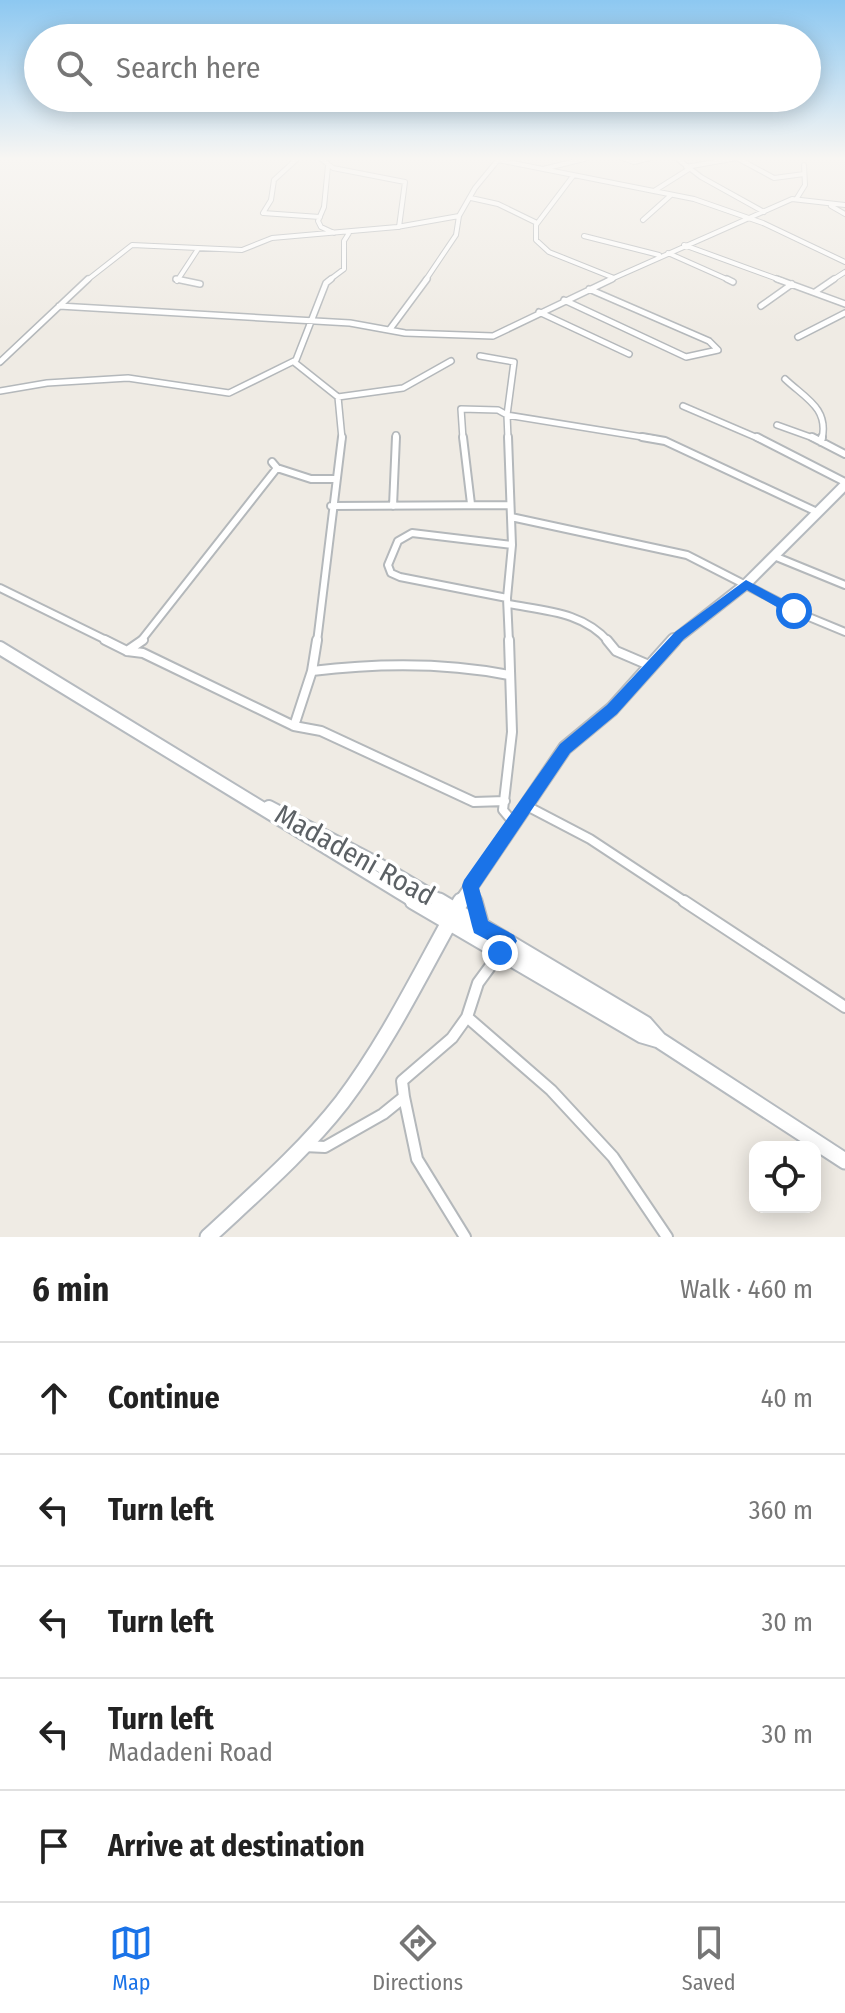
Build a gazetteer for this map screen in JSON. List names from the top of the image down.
{
  "streets": {
    "street": ["Madadeni Road"]
  },
  "page": {
    "search": "Search here",
    "heading": ["6 min", "Walk · 460 m"],
    "list": [
      ["Continue", "40 m"],
      ["Turn left", "360 m"],
      ["Turn left", "30 m"],
      ["Turn left", "Madadeni Road", "30 m"],
      "Arrive at destination"
    ],
    "nav": ["Map", "Directions", "Saved"]
  }
}
